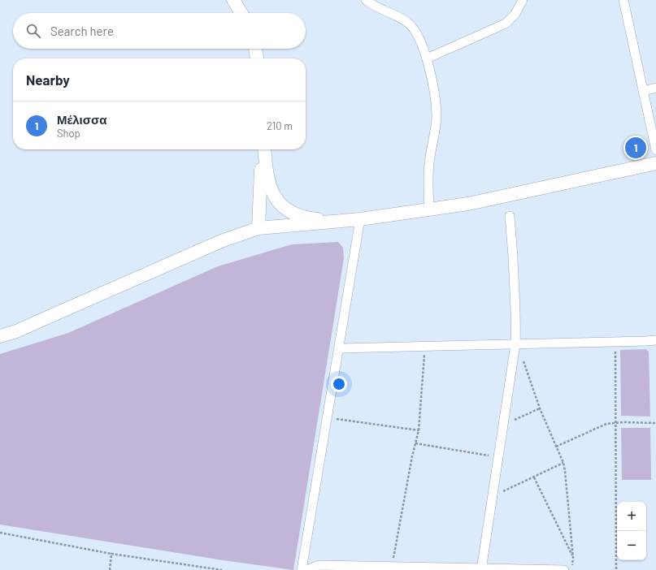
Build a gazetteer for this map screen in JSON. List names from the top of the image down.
{
  "page": {
    "search": "Search here",
    "heading": "Nearby",
    "list": [
      {
        "mark": "1",
        "name": "Μέλισσα",
        "note": "Shop",
        "value": "210 m"
      }
    ],
    "pins": "1",
    "map_buttons": ["+", "−"]
  }
}
